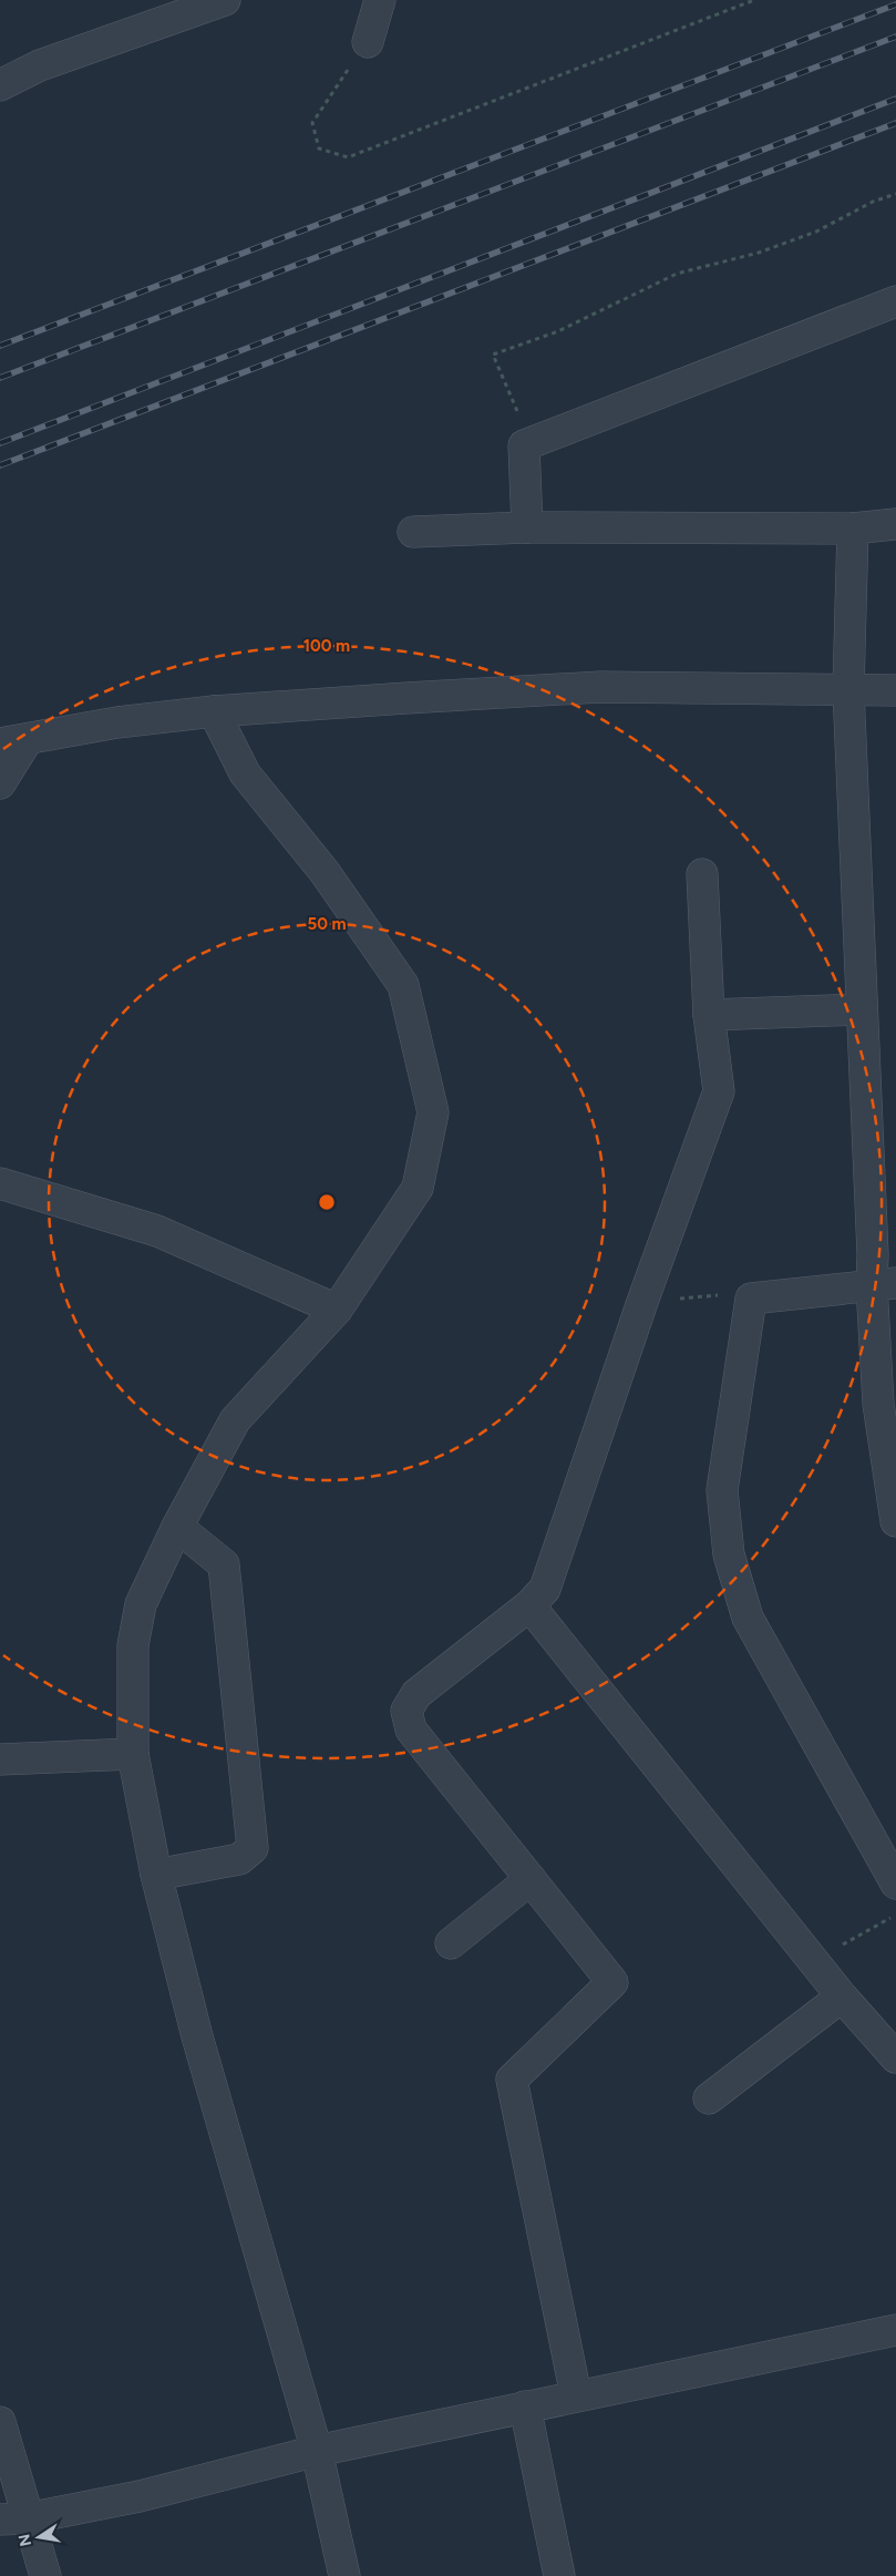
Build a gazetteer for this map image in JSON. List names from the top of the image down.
{
  "north": "left",
  "rings": ["100 m", "50 m"]
}
